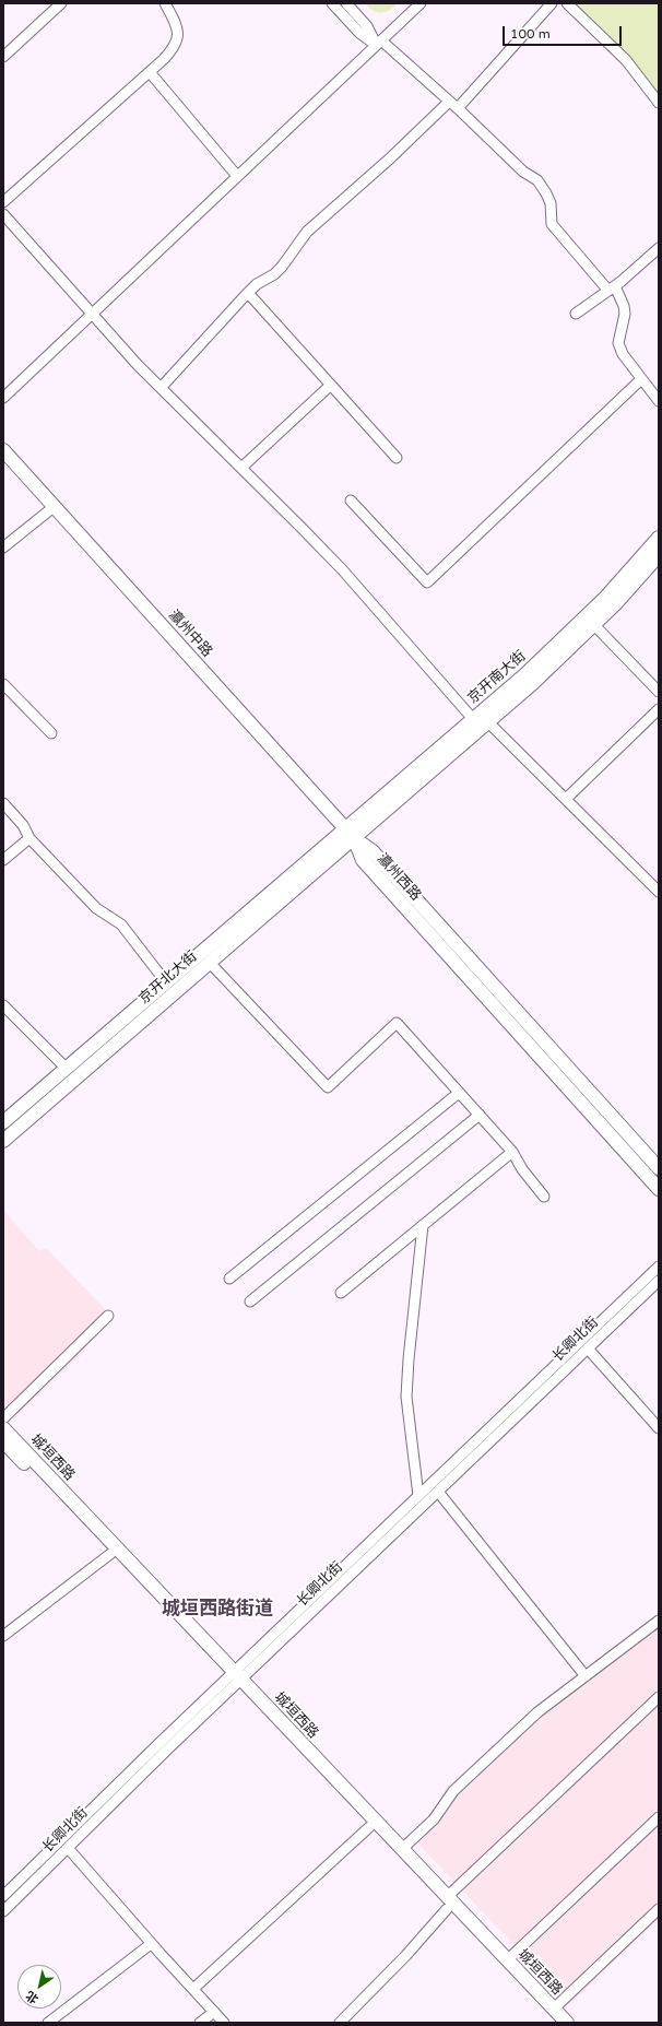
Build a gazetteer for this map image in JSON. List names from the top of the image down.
{
  "streets": {
    "main road": [
      "瀛州中路",
      "京开南大街",
      "瀛州西路",
      "京开北大街",
      "城垣西路"
    ],
    "street": ["长卿北街"]
  },
  "crossings": [
    ["瀛州中路", "京开南大街"],
    ["瀛州中路", "瀛州西路"],
    ["瀛州中路", "京开北大街"],
    ["京开南大街", "瀛州西路"],
    ["京开南大街", "京开北大街"],
    ["瀛州西路", "京开北大街"],
    ["长卿北街", "城垣西路"]
  ],
  "districts": ["城垣西路街道"],
  "scale_bar": "100 m",
  "north": "bottom left"
}
